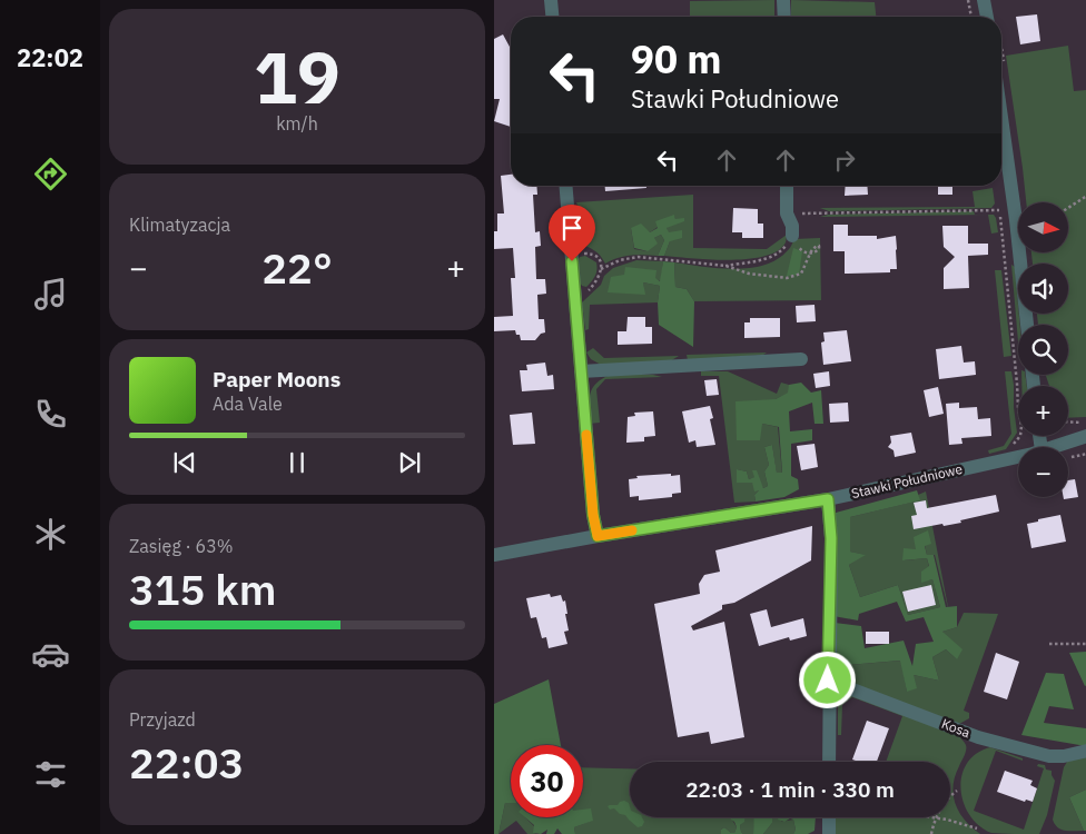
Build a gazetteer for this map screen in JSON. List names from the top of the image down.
{
  "streets": {
    "street": ["Stawki Południowe", "Kosa"]
  },
  "north": "right",
  "page": {
    "tabs": "22:02",
    "tile": [
      ["19", "km/h"],
      "Klimatyzacja",
      ["Zasięg · 63%", "315 km"],
      ["Przyjazd", "22:03"]
    ],
    "turn": ["90 m", "Stawki Południowe"],
    "map_buttons": ["+", "−"],
    "heat": ["−", "22°", "+"],
    "song": ["Paper Moons", "Ada Vale"],
    "limit": "30",
    "trip": "22:03 · 1 min · 330 m"
  }
}
